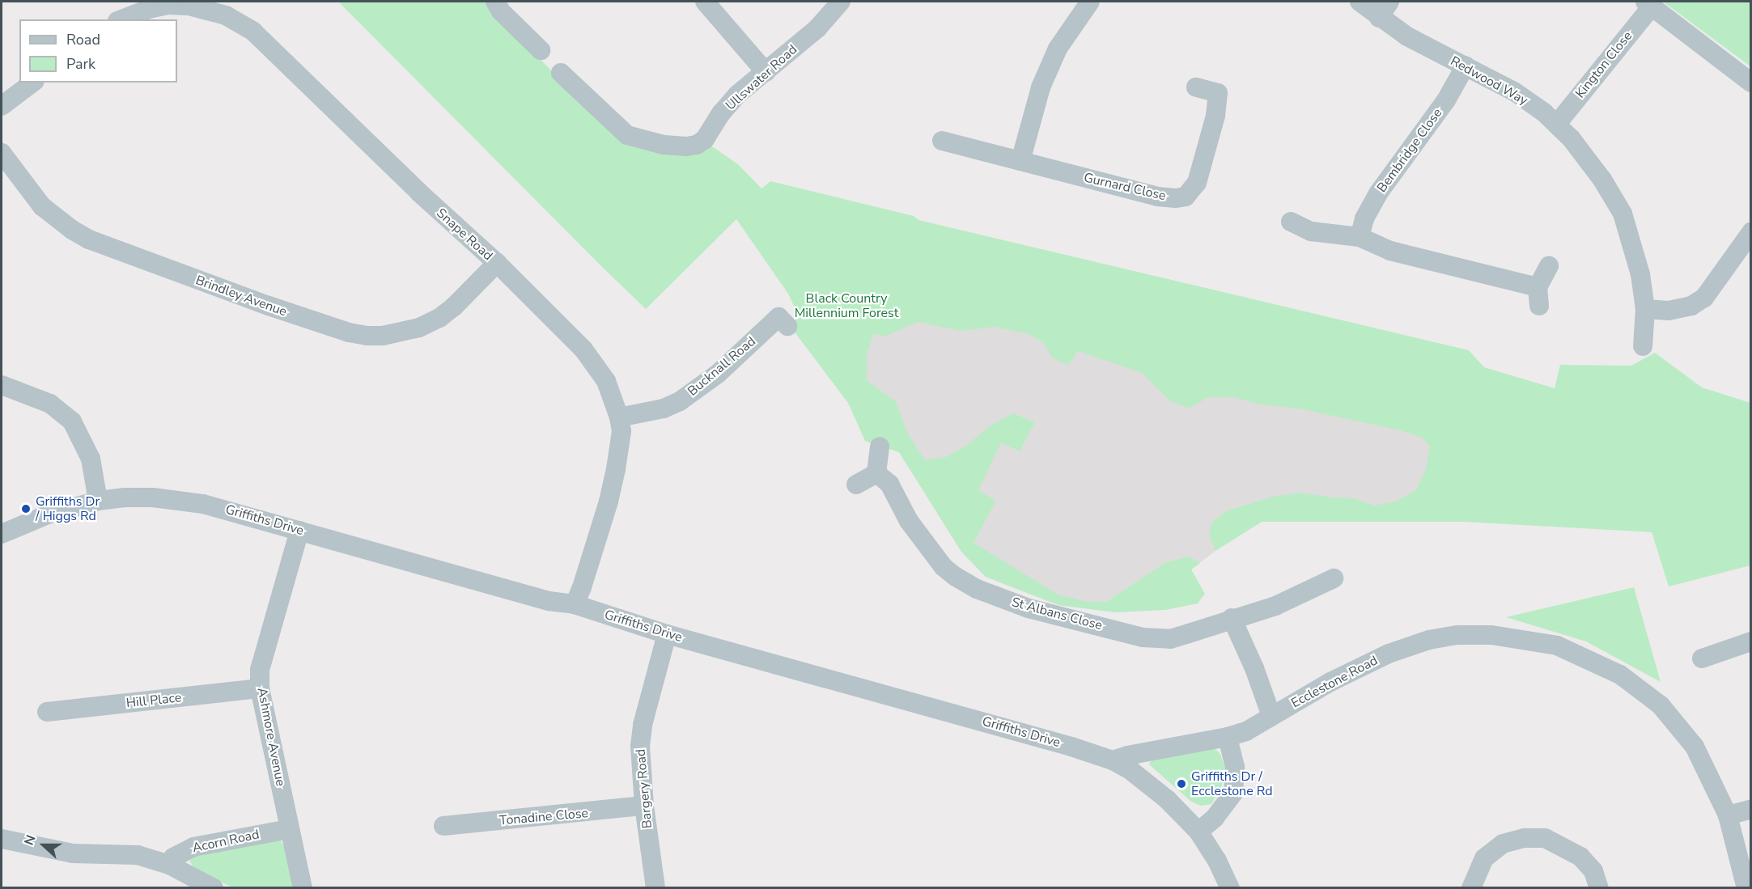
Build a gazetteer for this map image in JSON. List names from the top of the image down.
{
  "streets": {
    "street": [
      "Kington Close",
      "Ullswater Road",
      "Redwood Way",
      "Bembridge Close",
      "Gurnard Close",
      "Snape Road",
      "Brindley Avenue",
      "Bucknall Road",
      "Griffiths Drive",
      "St Albans Close",
      "Ecclestone Road",
      "Hill Place",
      "Ashmore Avenue",
      "Bargery Road",
      "Tonadine Close",
      "Acorn Road"
    ]
  },
  "crossings": [
    ["Kington Close", "Redwood Way"],
    ["Redwood Way", "Bembridge Close"],
    ["Snape Road", "Brindley Avenue"],
    ["Snape Road", "Bucknall Road"],
    ["Snape Road", "Griffiths Drive"],
    ["Griffiths Drive", "Ecclestone Road"],
    ["Griffiths Drive", "Ashmore Avenue"],
    ["Griffiths Drive", "Bargery Road"],
    ["Hill Place", "Ashmore Avenue"],
    ["Ashmore Avenue", "Acorn Road"],
    ["Bargery Road", "Tonadine Close"]
  ],
  "parks": ["Black Country Millennium Forest"],
  "places": ["Griffiths Dr / Higgs Rd", "Griffiths Dr / Ecclestone Rd"],
  "legend": ["Road", "Park"],
  "north": "left"
}
